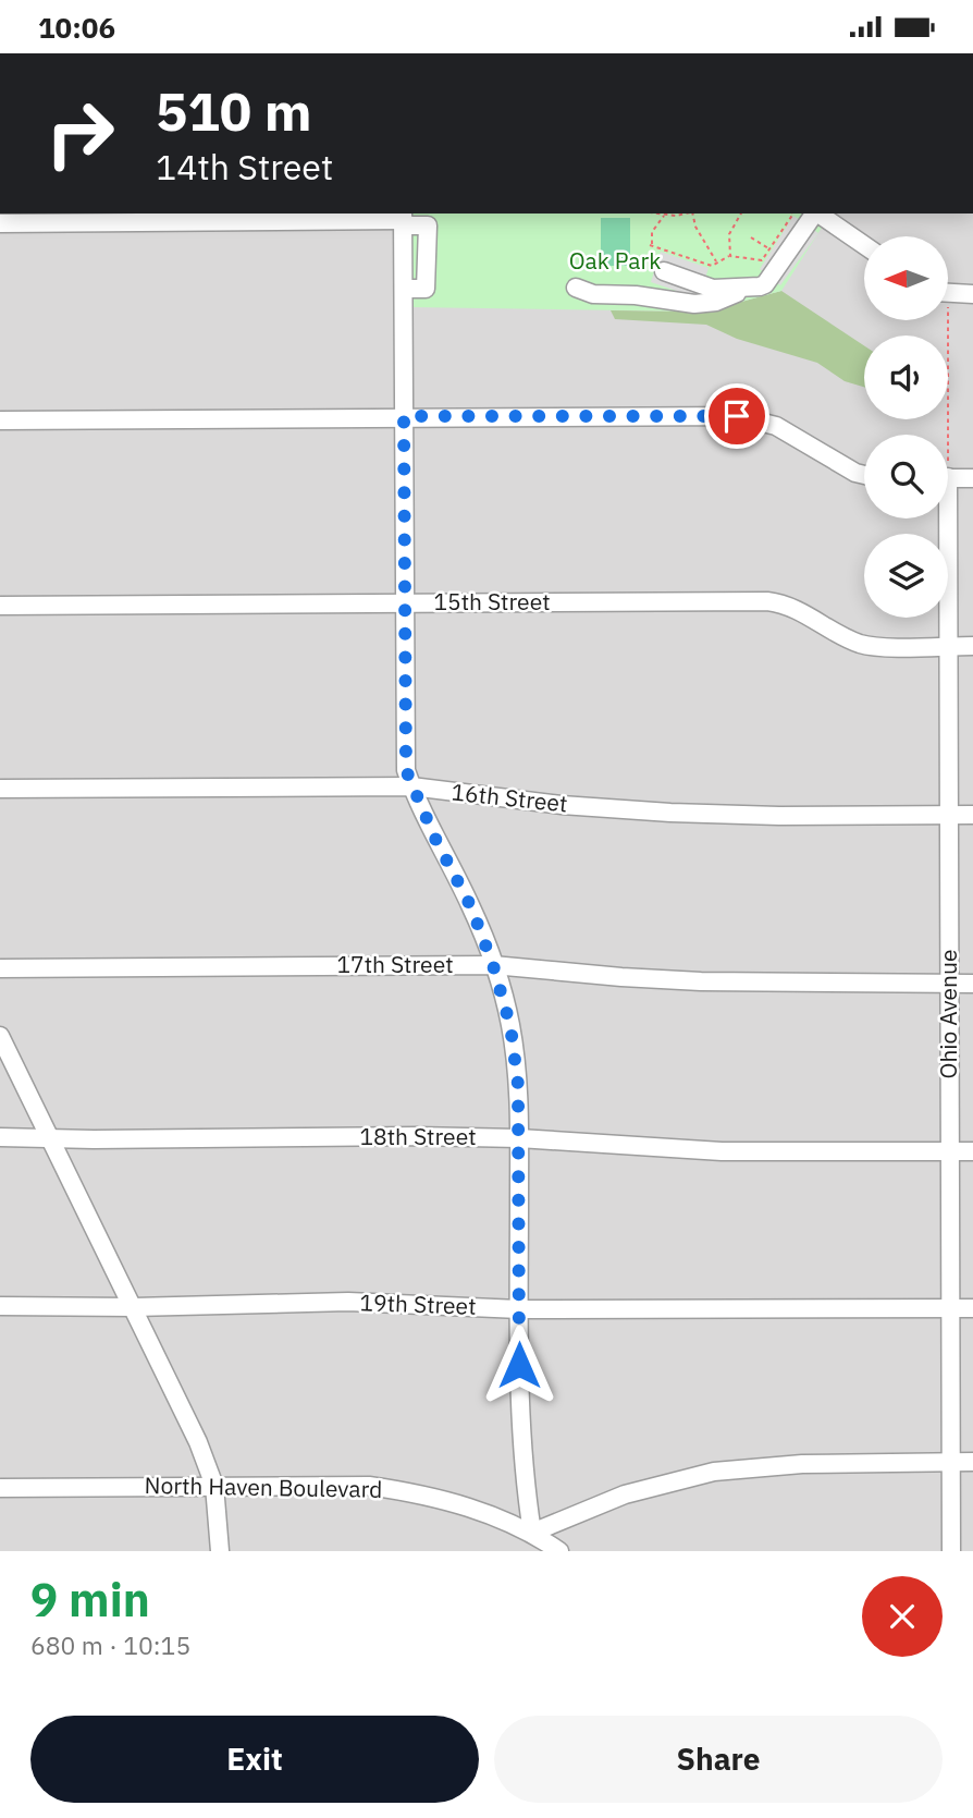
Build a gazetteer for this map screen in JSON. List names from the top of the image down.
{
  "streets": {
    "street": [
      "15th Street",
      "16th Street",
      "17th Street",
      "Ohio Avenue",
      "18th Street",
      "19th Street",
      "North Haven Boulevard"
    ]
  },
  "crossings": [
    ["15th Street", "Ohio Avenue"],
    ["16th Street", "Ohio Avenue"],
    ["17th Street", "Ohio Avenue"],
    ["Ohio Avenue", "18th Street"],
    ["Ohio Avenue", "19th Street"]
  ],
  "parks": ["Oak Park"],
  "north": "left",
  "page": {
    "status": "10:06",
    "turn": ["510 m", "14th Street"],
    "heading": ["9 min", "680 m · 10:15"],
    "buttons": ["Exit", "Share"]
  }
}
